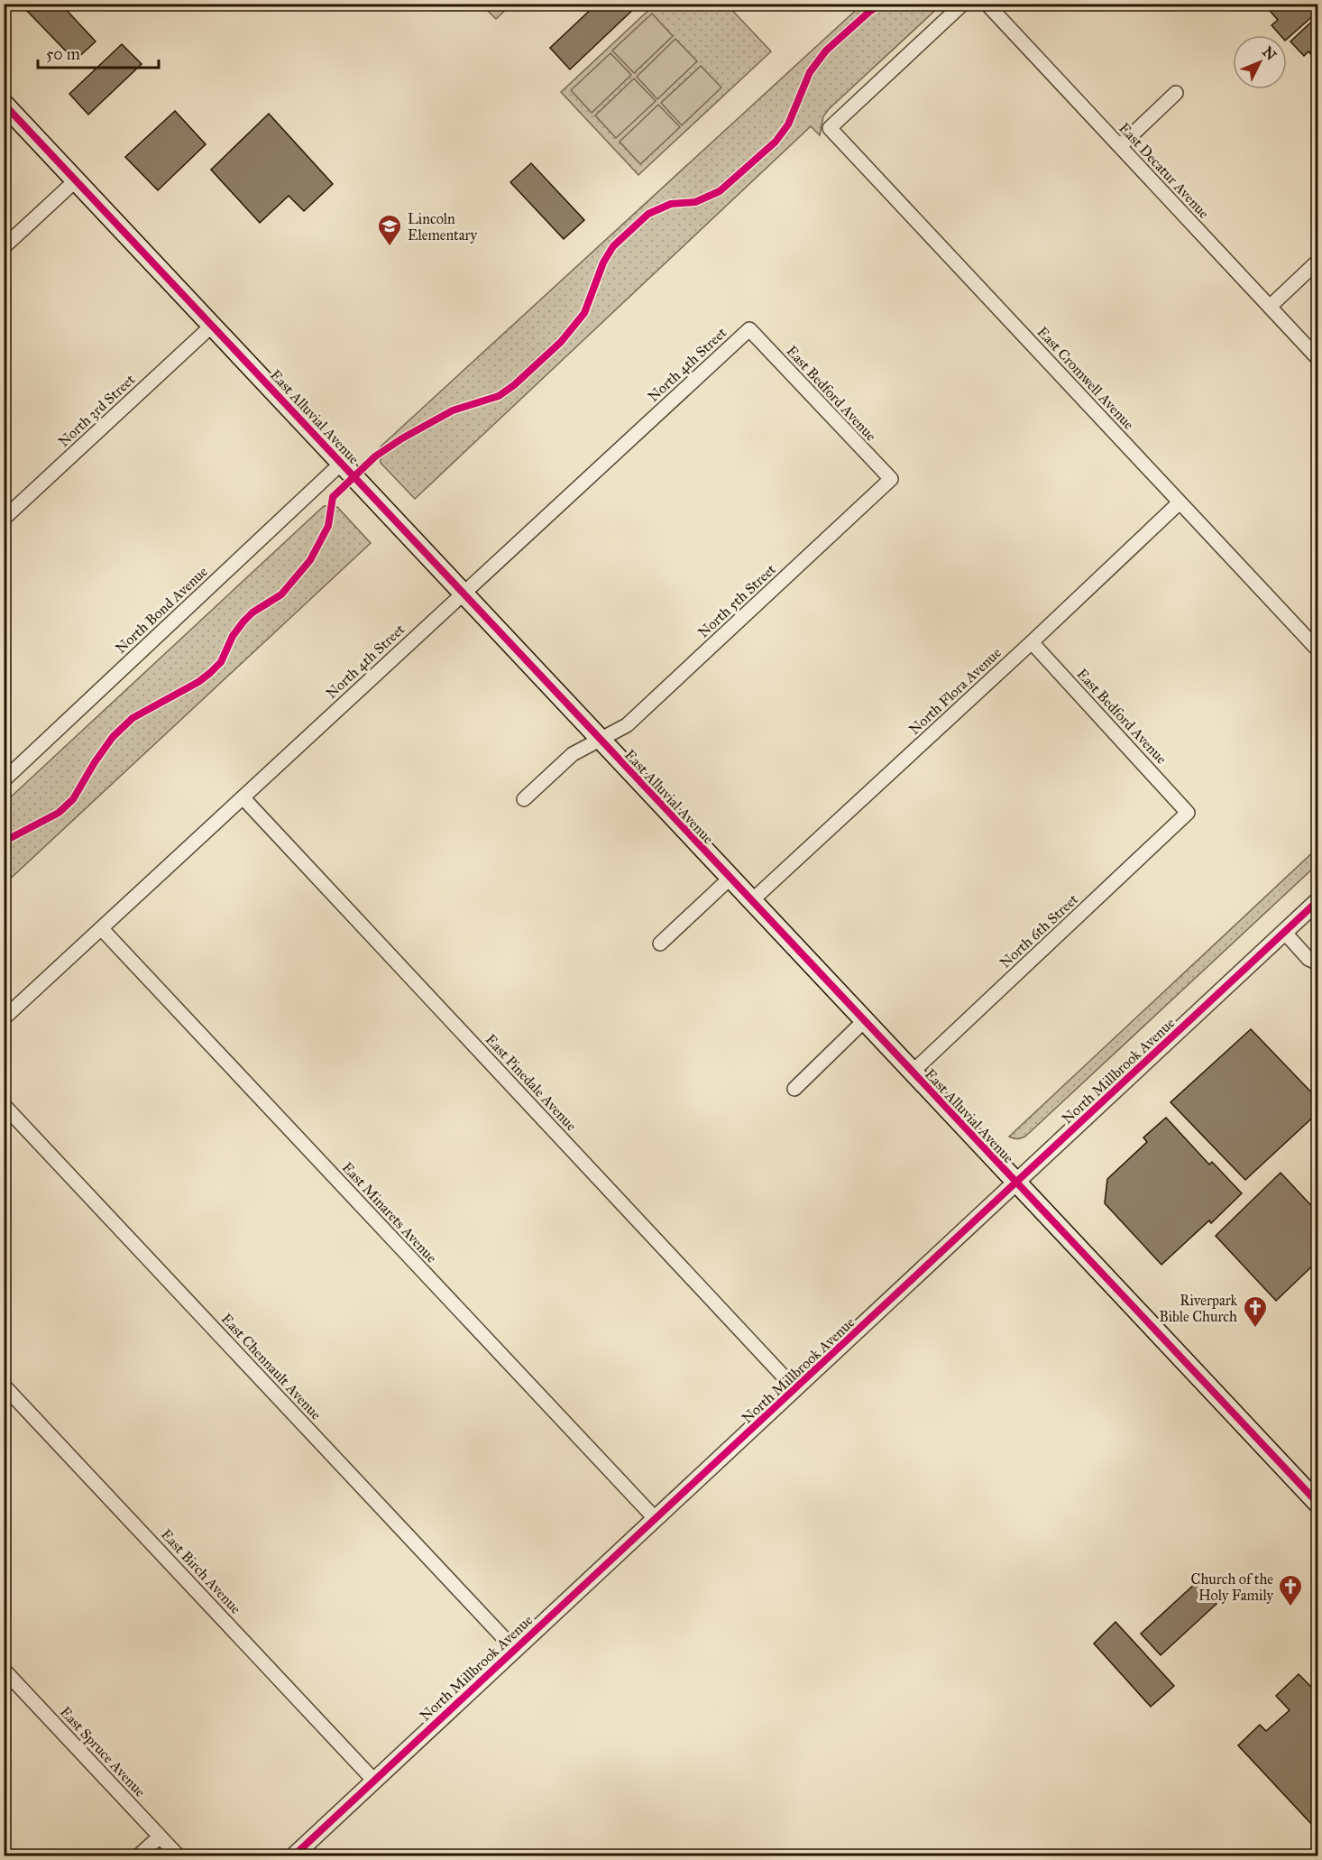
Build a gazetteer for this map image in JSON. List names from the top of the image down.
{
  "streets": {
    "main road": ["East Alluvial Avenue"],
    "street": [
      "East Decatur Avenue",
      "North 4th Street",
      "East Cromwell Avenue",
      "East Bedford Avenue",
      "North 3rd Street",
      "North 5th Street",
      "North Bond Avenue",
      "North Flora Avenue",
      "North 6th Street",
      "North Millbrook Avenue",
      "East Pinedale Avenue",
      "East Minarets Avenue",
      "East Chennault Avenue",
      "East Birch Avenue",
      "East Spruce Avenue"
    ]
  },
  "crossings": [
    ["North 4th Street", "East Bedford Avenue"],
    ["North 4th Street", "East Alluvial Avenue"],
    ["North 4th Street", "East Pinedale Avenue"],
    ["North 4th Street", "East Minarets Avenue"],
    ["East Cromwell Avenue", "North Flora Avenue"],
    ["East Bedford Avenue", "North 5th Street"],
    ["East Bedford Avenue", "North Flora Avenue"],
    ["East Bedford Avenue", "North 6th Street"],
    ["North 3rd Street", "East Alluvial Avenue"],
    ["East Alluvial Avenue", "North 5th Street"],
    ["East Alluvial Avenue", "North Bond Avenue"],
    ["East Alluvial Avenue", "North Flora Avenue"],
    ["East Alluvial Avenue", "North 6th Street"],
    ["East Alluvial Avenue", "North Millbrook Avenue"],
    ["North Millbrook Avenue", "East Pinedale Avenue"],
    ["North Millbrook Avenue", "East Minarets Avenue"],
    ["North Millbrook Avenue", "East Chennault Avenue"],
    ["North Millbrook Avenue", "East Birch Avenue"]
  ],
  "places": {
    "school or university": ["Lincoln Elementary"],
    "church": ["Riverpark Bible Church", "Church of the Holy Family"]
  },
  "scale_bar": "50 m",
  "north": "top right"
}
